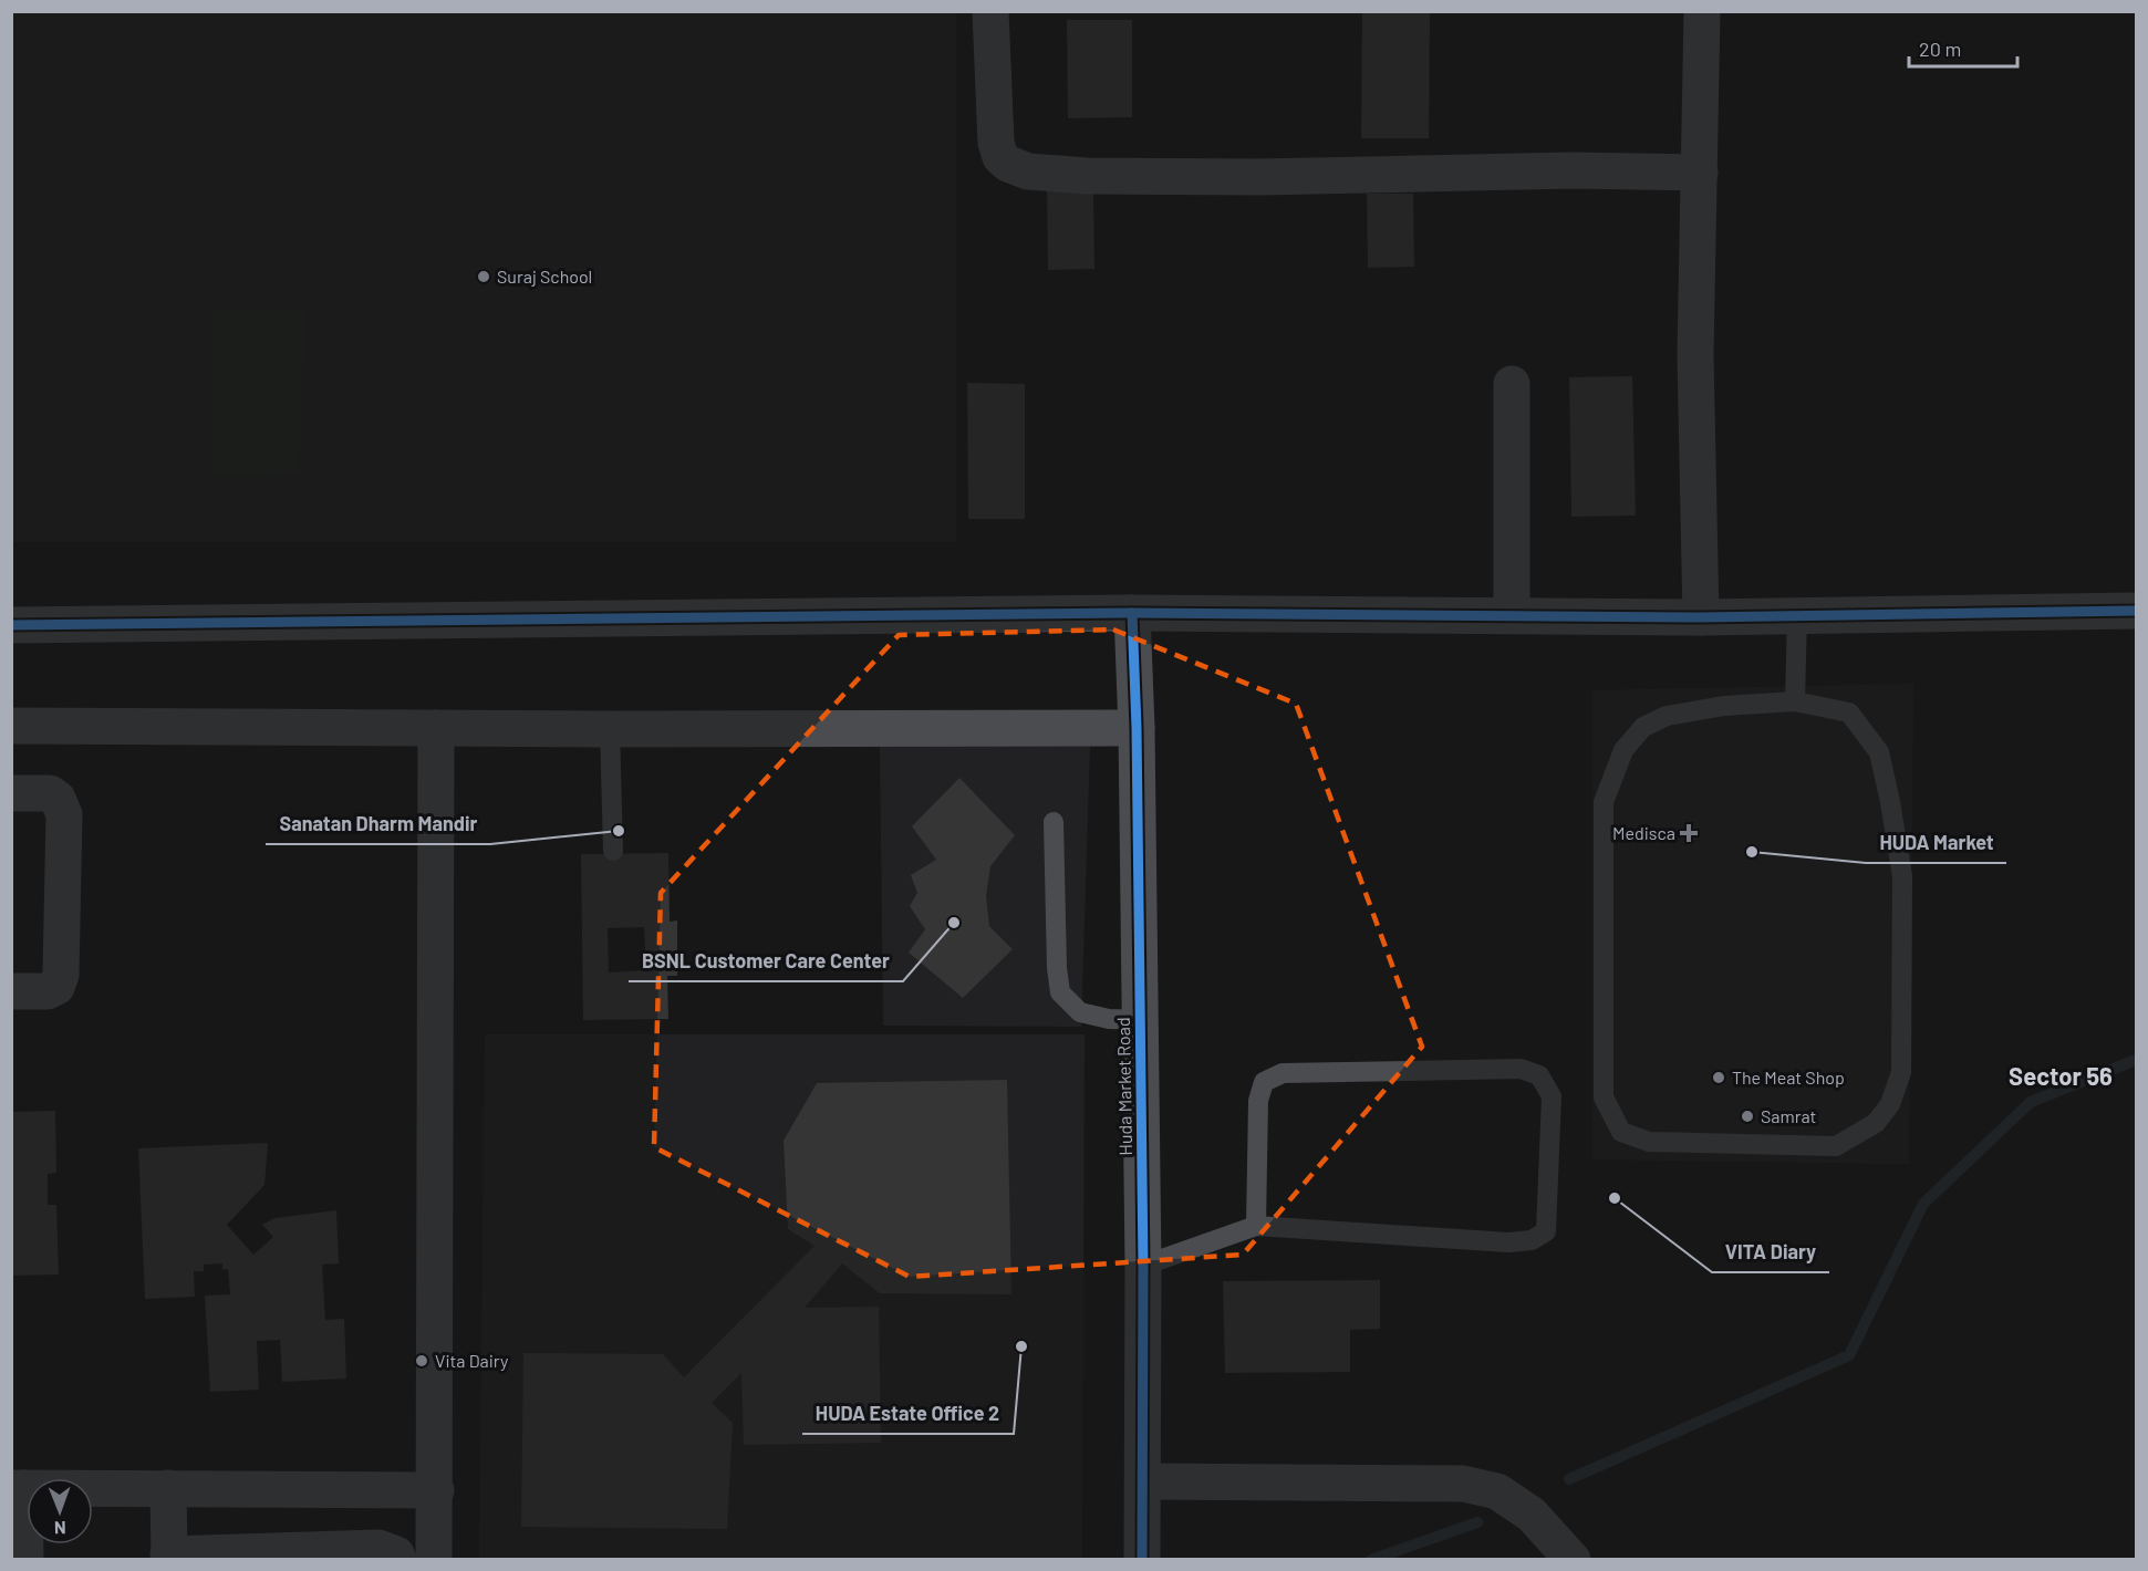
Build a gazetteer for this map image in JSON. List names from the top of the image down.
{
  "streets": {
    "street": ["Huda Market Road"]
  },
  "districts": ["Sector 56"],
  "places": {
    "other": [
      "Suraj School",
      "Sanatan Dharm Mandir",
      "HUDA Market",
      "BSNL Customer Care Center",
      "The Meat Shop",
      "Samrat",
      "VITA Diary",
      "HUDA Estate Office 2",
      "Vita Dairy"
    ],
    "health": ["Medisca"]
  },
  "scale_bar": "20 m",
  "north": "bottom"
}
